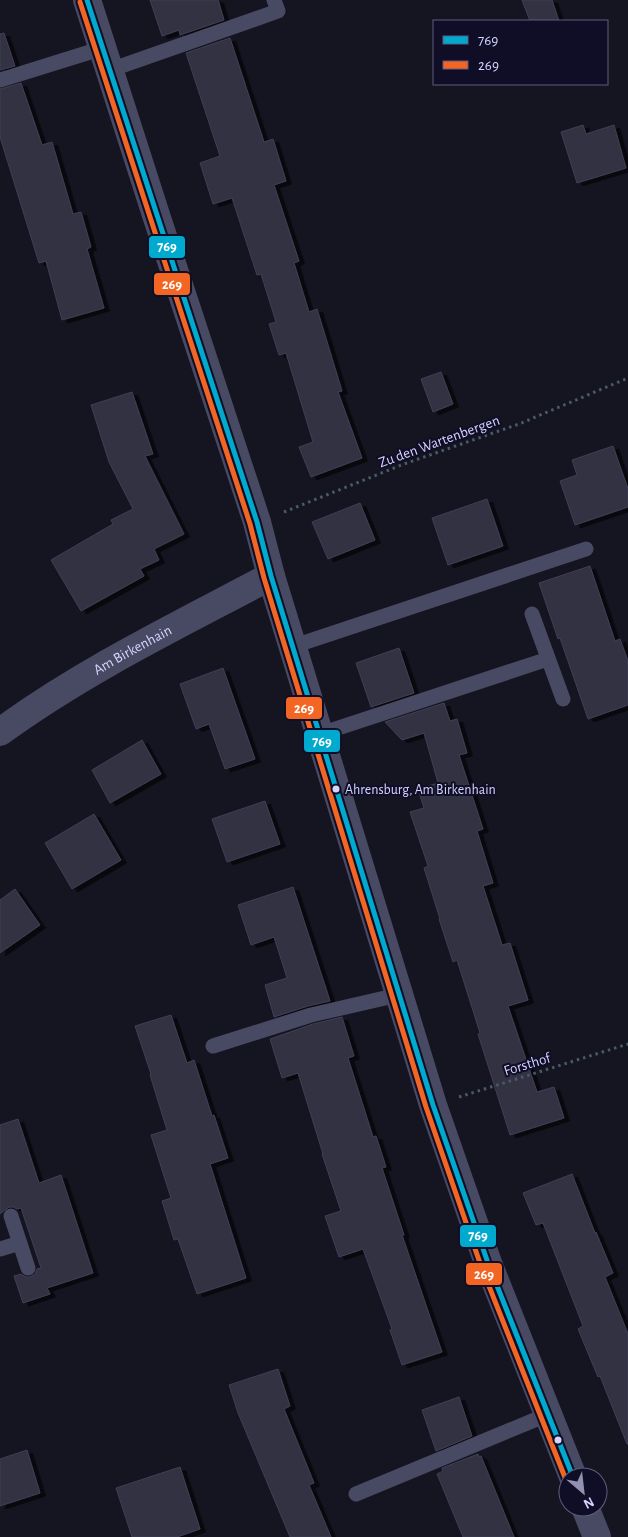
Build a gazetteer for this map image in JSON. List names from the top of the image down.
{
  "streets": {
    "street": ["Am Birkenhain"],
    "path": ["Zu den Wartenbergen", "Forsthof"]
  },
  "places": ["Ahrensburg, Am Birkenhain"],
  "lines": ["transit line 769", "transit line 269"],
  "legend": ["769", "269"],
  "north": "bottom right"
}
